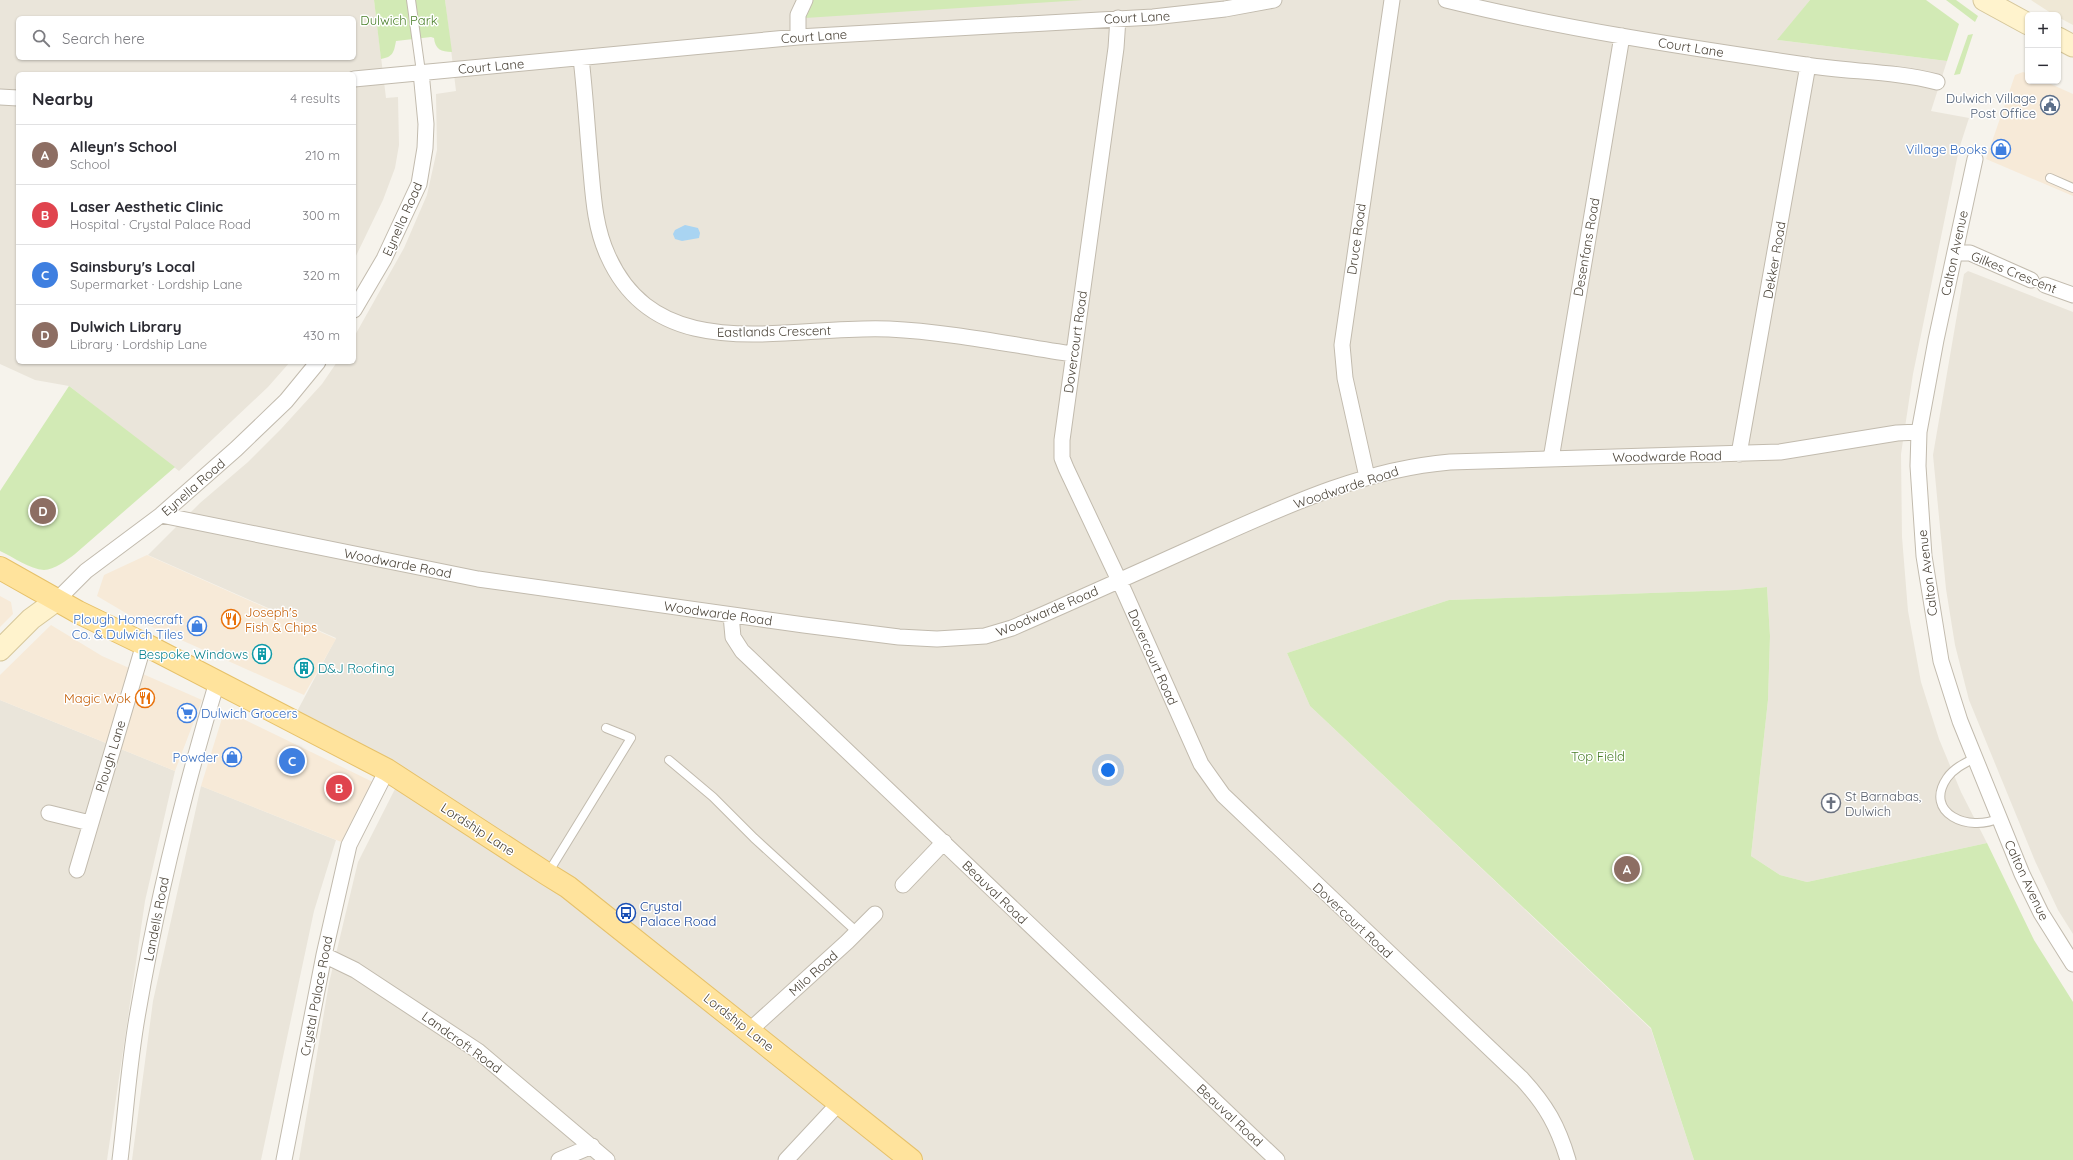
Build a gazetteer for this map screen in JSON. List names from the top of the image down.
{
  "streets": {
    "main road": ["Lordship Lane"],
    "street": [
      "Court Lane",
      "Eynella Road",
      "Druce Road",
      "Desenfans Road",
      "Calton Avenue",
      "Dekker Road",
      "Gilkes Crescent",
      "Eastlands Crescent",
      "Dovercourt Road",
      "Woodwarde Road",
      "Plough Lane",
      "Beauval Road",
      "Landells Road",
      "Milo Road",
      "Crystal Palace Road",
      "Landcroft Road"
    ]
  },
  "crossings": [
    ["Court Lane", "Eynella Road"],
    ["Court Lane", "Desenfans Road"],
    ["Court Lane", "Dekker Road"],
    ["Court Lane", "Eastlands Crescent"],
    ["Court Lane", "Dovercourt Road"],
    ["Eynella Road", "Woodwarde Road"],
    ["Eynella Road", "Lordship Lane"],
    ["Druce Road", "Woodwarde Road"],
    ["Desenfans Road", "Woodwarde Road"],
    ["Calton Avenue", "Gilkes Crescent"],
    ["Calton Avenue", "Woodwarde Road"],
    ["Dekker Road", "Woodwarde Road"],
    ["Eastlands Crescent", "Dovercourt Road"],
    ["Dovercourt Road", "Woodwarde Road"],
    ["Woodwarde Road", "Beauval Road"],
    ["Plough Lane", "Lordship Lane"],
    ["Lordship Lane", "Landells Road"],
    ["Lordship Lane", "Milo Road"],
    ["Lordship Lane", "Crystal Palace Road"],
    ["Crystal Palace Road", "Landcroft Road"]
  ],
  "parks": ["Dulwich Park", "Top Field"],
  "places": {
    "public building": ["Dulwich Village Post Office"],
    "shop": ["Village Books", "Plough Homecraft Co. & Dulwich Tiles", "Powder"],
    "restaurant": ["Joseph's Fish & Chips", "Magic Wok"],
    "building": ["Bespoke Windows", "D&J Roofing"],
    "supermarket": ["Dulwich Grocers"],
    "church": ["St Barnabas, Dulwich"],
    "bus stop": ["Crystal Palace Road"]
  },
  "page": {
    "map_buttons": ["+", "−"],
    "search": "Search here",
    "heading": ["Nearby", "4 results"],
    "list": [
      {
        "mark": "A",
        "name": "Alleyn's School",
        "note": "School",
        "value": "210 m"
      },
      {
        "mark": "B",
        "name": "Laser Aesthetic Clinic",
        "note": "Hospital · Crystal Palace Road",
        "value": "300 m"
      },
      {
        "mark": "C",
        "name": "Sainsbury's Local",
        "note": "Supermarket · Lordship Lane",
        "value": "320 m"
      },
      {
        "mark": "D",
        "name": "Dulwich Library",
        "note": "Library · Lordship Lane",
        "value": "430 m"
      }
    ],
    "pins": [
      "D",
      "C",
      "B",
      "A"
    ]
  }
}
